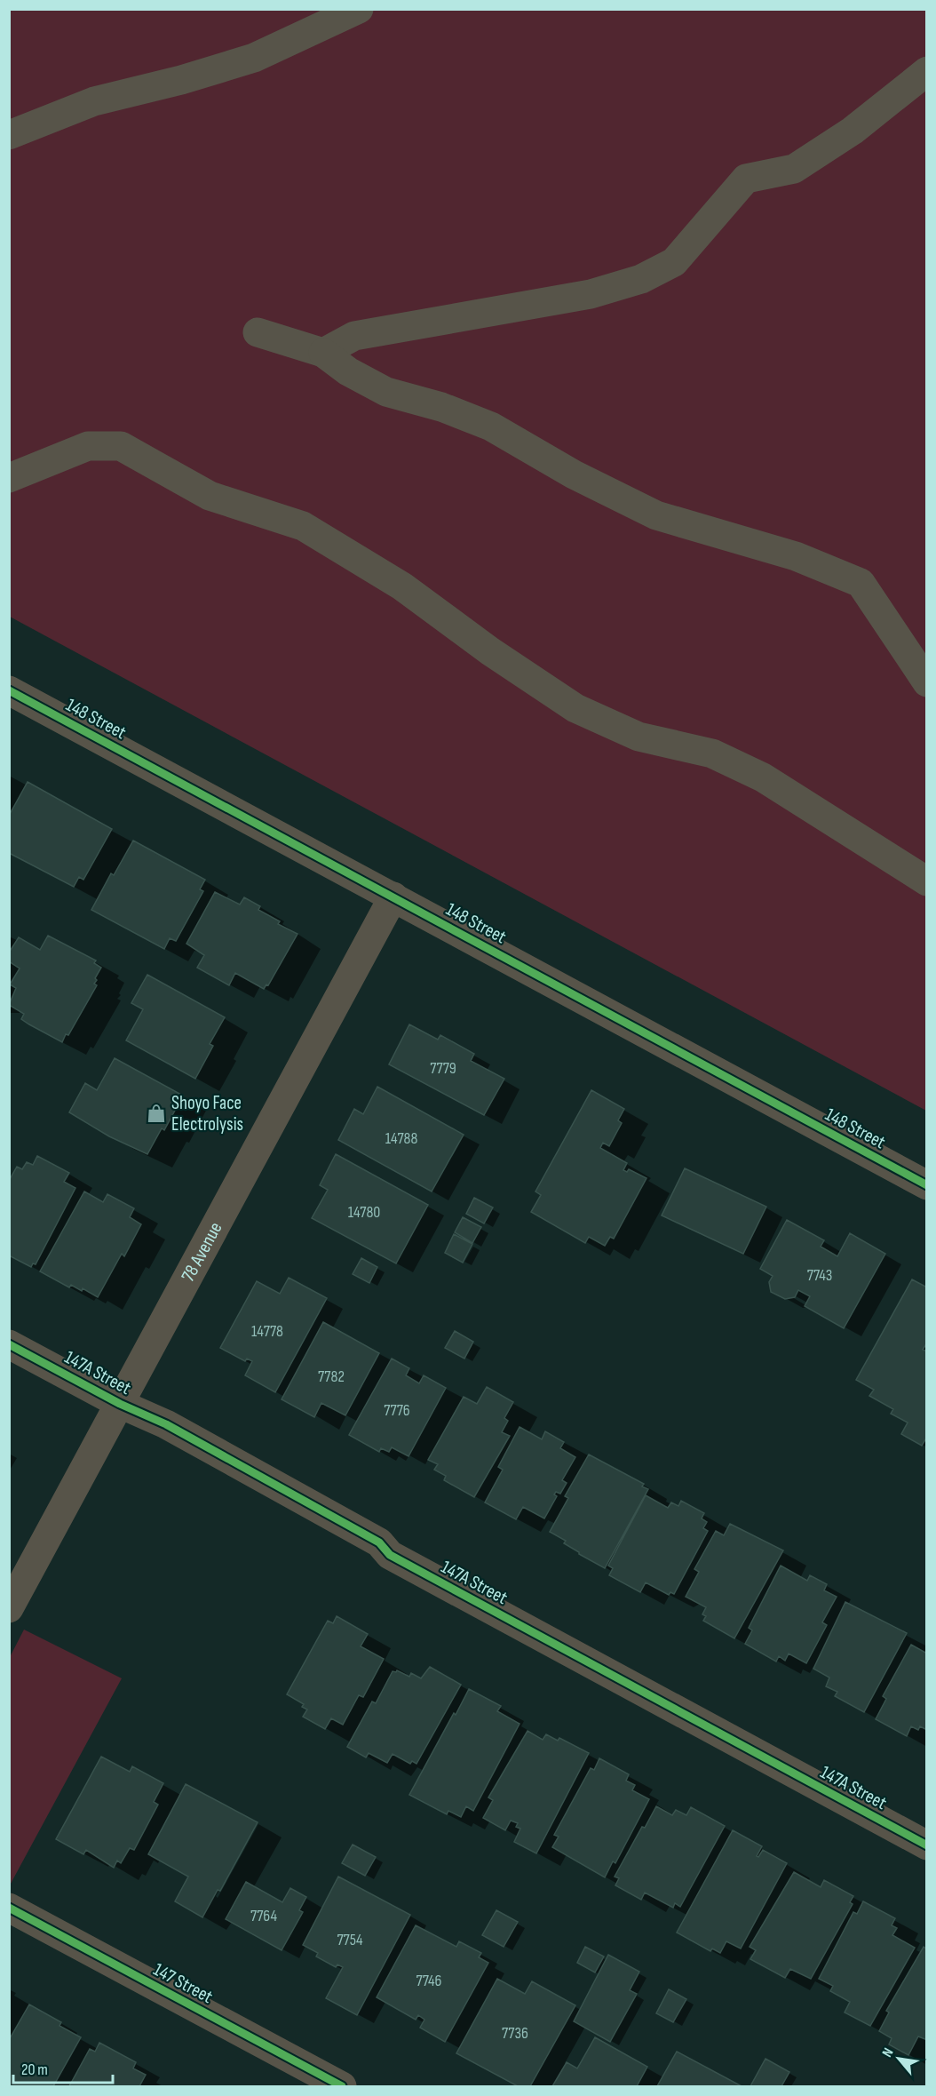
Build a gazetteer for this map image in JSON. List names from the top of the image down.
{
  "streets": {
    "street": [
      "148 Street",
      "78 Avenue",
      "147A Street",
      "147 Street"
    ]
  },
  "crossings": [
    ["148 Street", "78 Avenue"],
    ["78 Avenue", "147A Street"]
  ],
  "places": {
    "shop": ["Shoyo Face Electrolysis"]
  },
  "house_numbers": [
    "7779",
    "14788",
    "14780",
    "7743",
    "14778",
    "7782",
    "7776",
    "7764",
    "7754",
    "7746",
    "7736"
  ],
  "scale_bar": "20 m",
  "north": "top left"
}
